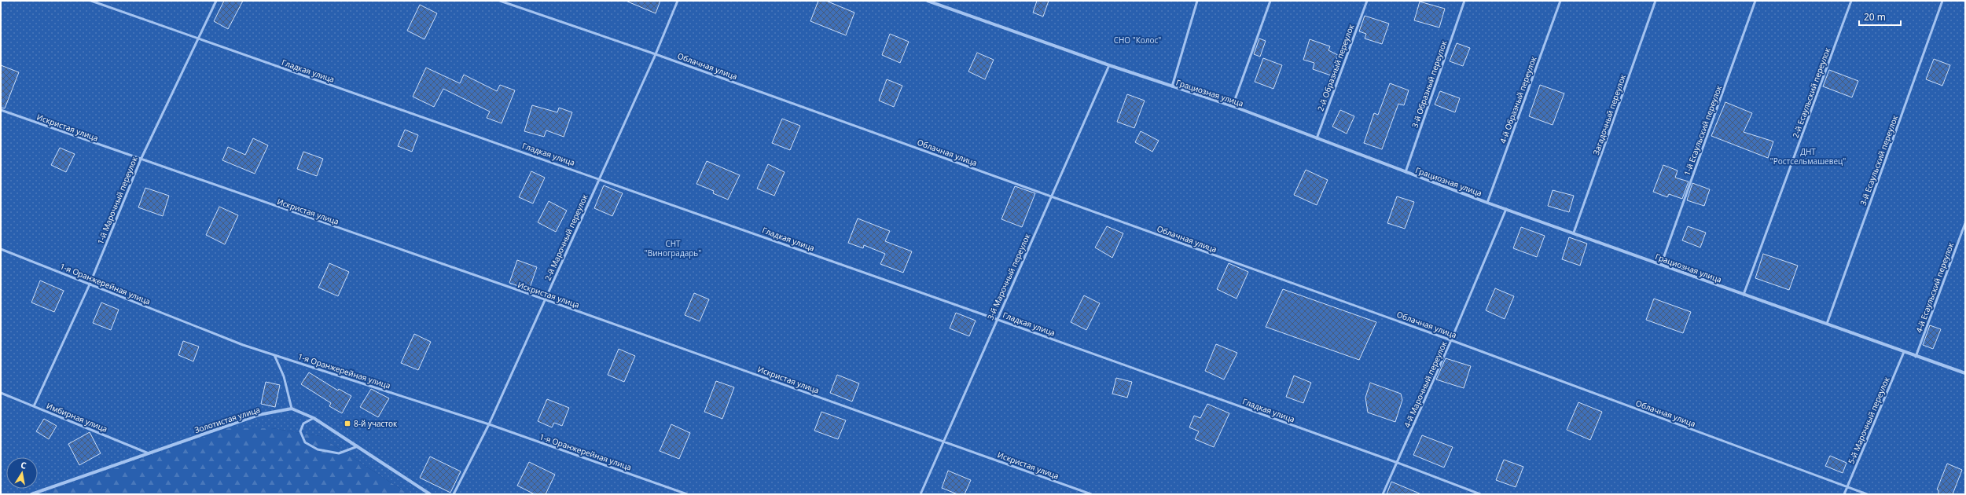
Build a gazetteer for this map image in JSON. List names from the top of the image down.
{
  "streets": {
    "street": ["Грациозная улица", "Золотистая улица"],
    "lane": [
      "Облачная улица",
      "2-й Образный переулок",
      "Гладкая улица",
      "3-й Образный переулок",
      "2-й Есаульский переулок",
      "4-й Образный переулок",
      "Загадочный переулок",
      "Искристая улица",
      "1-й Есаульский переулок",
      "3-й Есаульский переулок",
      "1-й Марочный переулок",
      "2-й Марочный переулок",
      "3-й Марочный переулок",
      "1-я Оранжерейная улица",
      "4-й Есаульский переулок",
      "4-й Марочный переулок",
      "Имбирная улица",
      "5-й Марочный переулок"
    ]
  },
  "crossings": [
    ["Облачная улица", "2-й Марочный переулок"],
    ["Облачная улица", "3-й Марочный переулок"],
    ["Облачная улица", "4-й Марочный переулок"],
    ["Облачная улица", "5-й Марочный переулок"],
    ["2-й Образный переулок", "Грациозная улица"],
    ["Гладкая улица", "1-й Марочный переулок"],
    ["Гладкая улица", "2-й Марочный переулок"],
    ["Гладкая улица", "3-й Марочный переулок"],
    ["Гладкая улица", "4-й Марочный переулок"],
    ["3-й Образный переулок", "Грациозная улица"],
    ["Грациозная улица", "2-й Есаульский переулок"],
    ["Грациозная улица", "4-й Образный переулок"],
    ["Грациозная улица", "Загадочный переулок"],
    ["Грациозная улица", "1-й Есаульский переулок"],
    ["Грациозная улица", "3-й Есаульский переулок"],
    ["Грациозная улица", "3-й Марочный переулок"],
    ["Грациозная улица", "4-й Есаульский переулок"],
    ["Грациозная улица", "4-й Марочный переулок"],
    ["Грациозная улица", "5-й Марочный переулок"],
    ["Искристая улица", "1-й Марочный переулок"],
    ["Искристая улица", "2-й Марочный переулок"],
    ["Искристая улица", "3-й Марочный переулок"],
    ["1-й Марочный переулок", "1-я Оранжерейная улица"],
    ["1-й Марочный переулок", "Имбирная улица"],
    ["2-й Марочный переулок", "1-я Оранжерейная улица"],
    ["Имбирная улица", "Золотистая улица"]
  ],
  "parks": ["СНО \"Колос\"", "ДНТ \"Ростсельмашевец\"", "СНТ \"Виноградарь\""],
  "places": {
    "transit": ["8-й участок"]
  },
  "scale_bar": "20 m",
  "north": "top"
}
